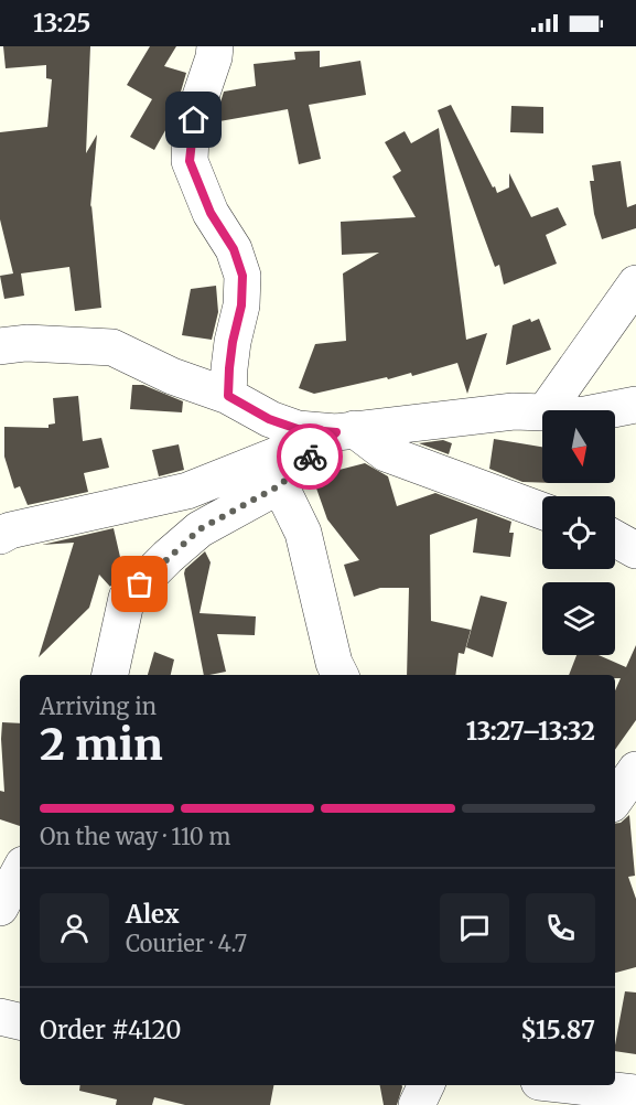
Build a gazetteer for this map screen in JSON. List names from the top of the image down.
{
  "north": "bottom",
  "page": {
    "status": "13:25",
    "heading": ["2 min", "Arriving in", "13:27–13:32"],
    "panel": [
      "Alex",
      "Courier · 4.7",
      "Order #4120",
      "$15.87"
    ],
    "bar": "On the way · 110 m"
  }
}
